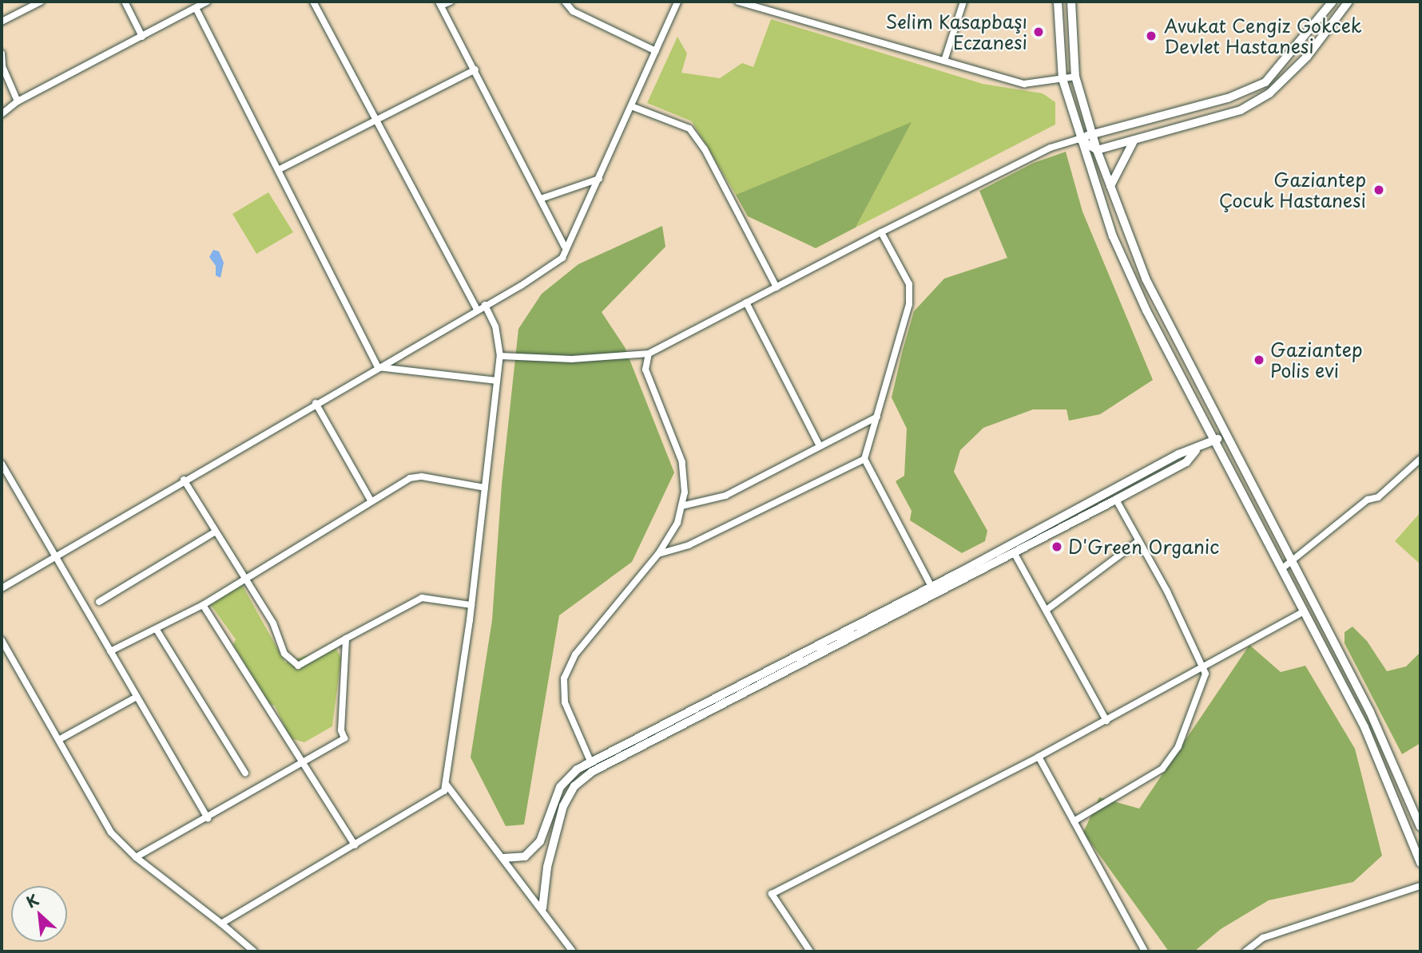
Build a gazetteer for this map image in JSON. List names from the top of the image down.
{
  "places": [
    "Selim Kasapbaşı Eczanesi",
    "Avukat Cengiz Gokcek Devlet Hastanesi",
    "Gaziantep Çocuk Hastanesi",
    "Gaziantep Polis evi",
    "D'Green Organic"
  ],
  "north": "top left"
}
